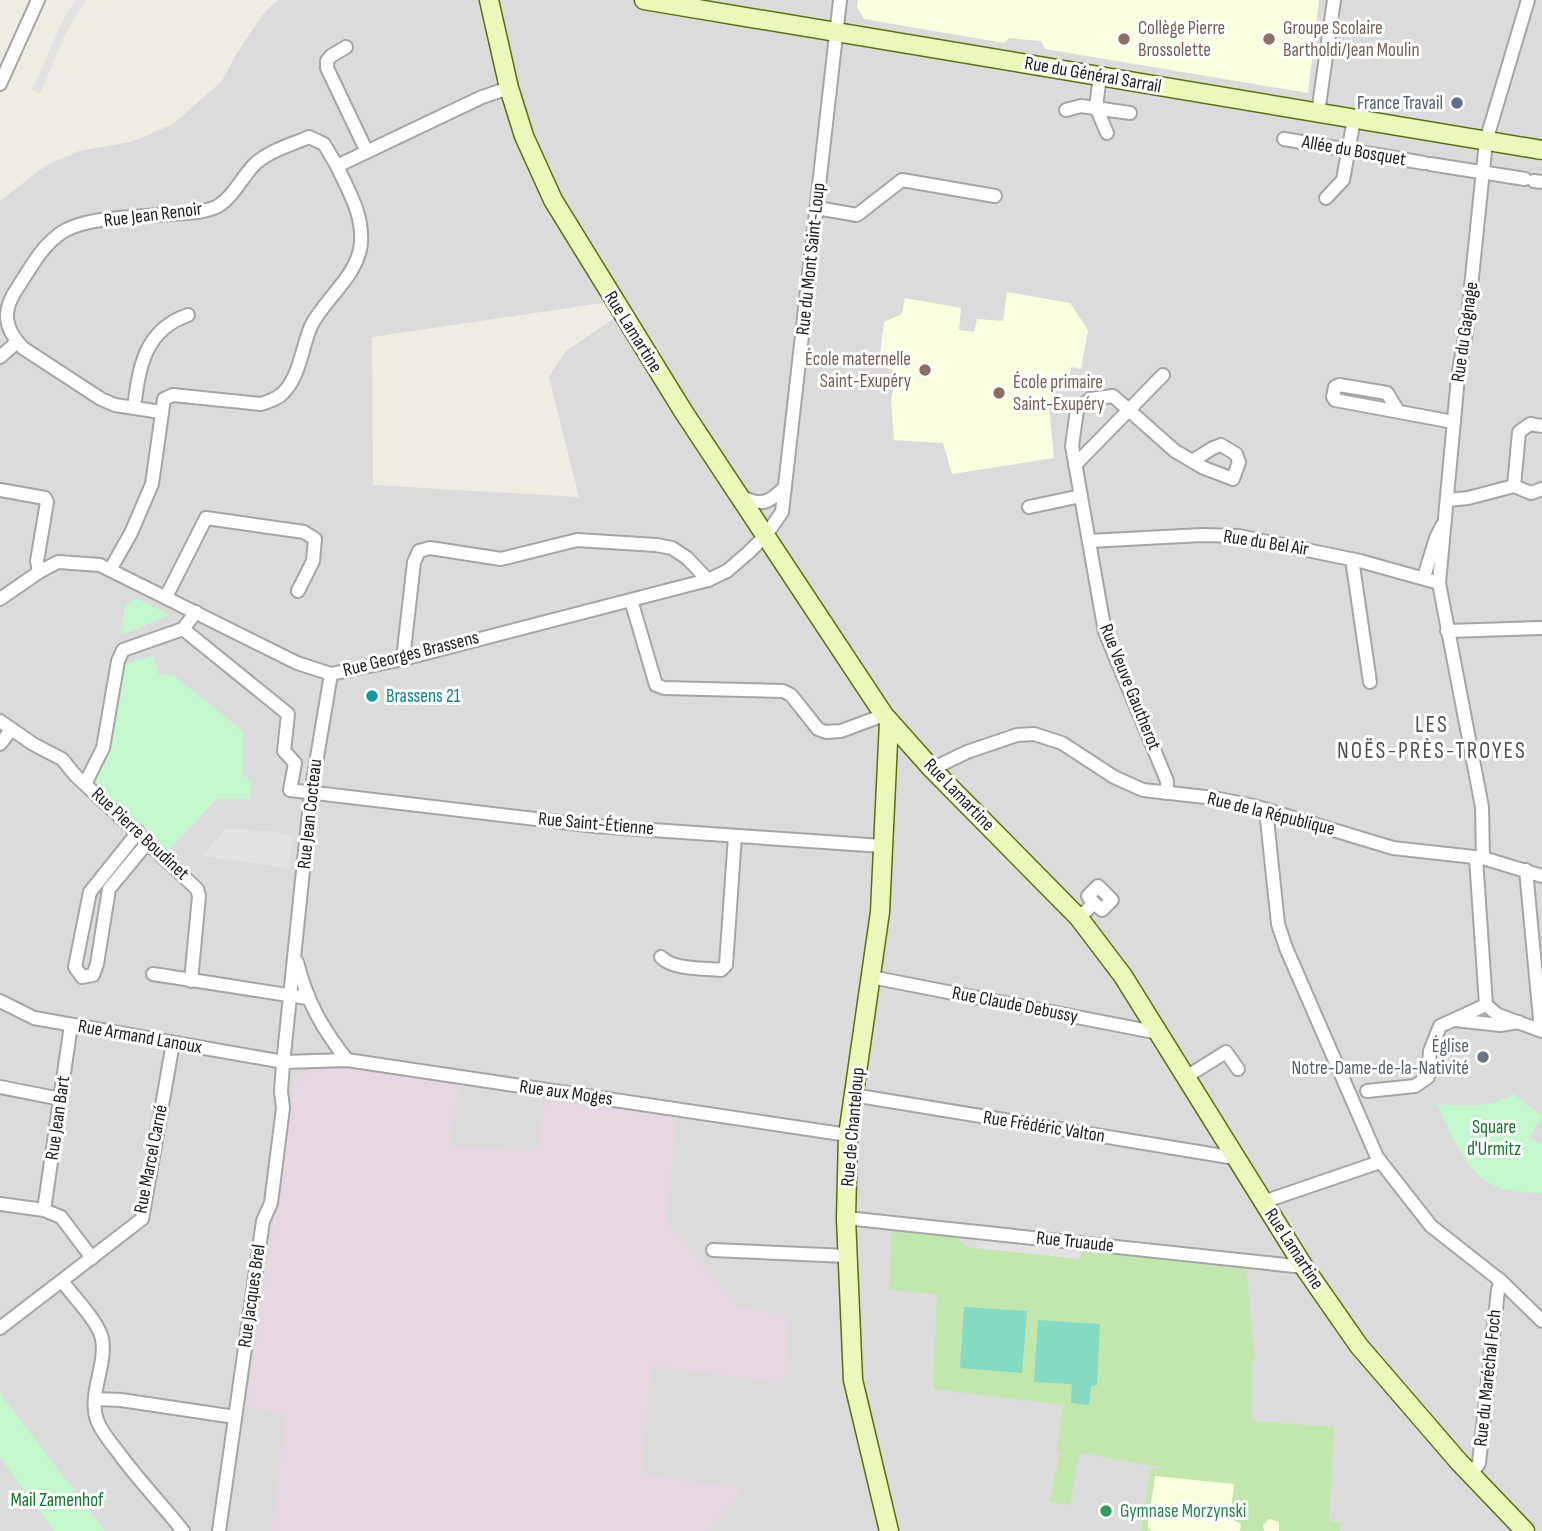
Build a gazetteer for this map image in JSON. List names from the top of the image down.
{
  "streets": {
    "street": [
      "Rue du Général Sarrail",
      "Allée du Bosquet",
      "Rue Jean Renoir",
      "Rue du Mont Saint-Loup",
      "Rue Lamartine",
      "Rue du Gagnage",
      "Rue du Bel Air",
      "Rue Georges Brassens",
      "Rue Veuve Gautherot",
      "Rue Jean Cocteau",
      "Rue de la République",
      "Rue Saint-Étienne",
      "Rue Pierre Boudinet",
      "Rue Claude Debussy",
      "Rue Armand Lanoux",
      "Rue aux Moges",
      "Rue Jean Bart",
      "Rue de Chanteloup",
      "Rue Frédéric Valton",
      "Rue Marcel Carné",
      "Rue Truaude",
      "Rue Jacques Brel",
      "Rue du Maréchal Foch"
    ]
  },
  "crossings": [
    ["Rue du Général Sarrail", "Rue du Mont Saint-Loup"],
    ["Rue du Général Sarrail", "Rue du Gagnage"],
    ["Allée du Bosquet", "Rue du Gagnage"],
    ["Rue du Mont Saint-Loup", "Rue Lamartine"],
    ["Rue du Mont Saint-Loup", "Rue Georges Brassens"],
    ["Rue Lamartine", "Rue Georges Brassens"],
    ["Rue Lamartine", "Rue de la République"],
    ["Rue Lamartine", "Rue Claude Debussy"],
    ["Rue Lamartine", "Rue de Chanteloup"],
    ["Rue Lamartine", "Rue Frédéric Valton"],
    ["Rue Lamartine", "Rue Truaude"],
    ["Rue Lamartine", "Rue du Maréchal Foch"],
    ["Rue du Gagnage", "Rue du Bel Air"],
    ["Rue du Gagnage", "Rue de la République"],
    ["Rue du Bel Air", "Rue Veuve Gautherot"],
    ["Rue Georges Brassens", "Rue Jean Cocteau"],
    ["Rue Veuve Gautherot", "Rue de la République"],
    ["Rue Jean Cocteau", "Rue Saint-Étienne"],
    ["Rue Jean Cocteau", "Rue Armand Lanoux"],
    ["Rue Jean Cocteau", "Rue aux Moges"],
    ["Rue Jean Cocteau", "Rue Jacques Brel"],
    ["Rue Saint-Étienne", "Rue de Chanteloup"],
    ["Rue Claude Debussy", "Rue de Chanteloup"],
    ["Rue Armand Lanoux", "Rue aux Moges"],
    ["Rue Armand Lanoux", "Rue Jean Bart"],
    ["Rue Armand Lanoux", "Rue Marcel Carné"],
    ["Rue Armand Lanoux", "Rue Jacques Brel"],
    ["Rue aux Moges", "Rue de Chanteloup"],
    ["Rue aux Moges", "Rue Jacques Brel"],
    ["Rue de Chanteloup", "Rue Frédéric Valton"],
    ["Rue de Chanteloup", "Rue Truaude"]
  ],
  "districts": ["LES NOËS-PRÈS-TROYES"],
  "parks": ["Square d'Urmitz", "Mail Zamenhof"],
  "places": [
    "Collège Pierre Brossolette",
    "Groupe Scolaire Bartholdi/Jean Moulin",
    "France Travail",
    "École maternelle Saint-Exupéry",
    "École primaire Saint-Exupéry",
    "Brassens 21",
    "Église Notre-Dame-de-la-Nativité",
    "Gymnase Morzynski"
  ]
}
